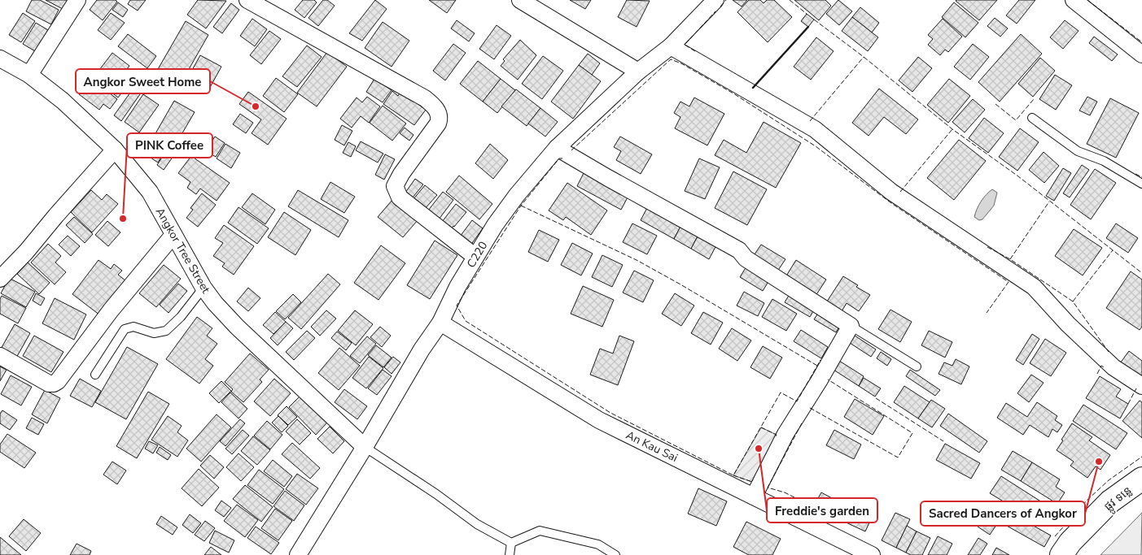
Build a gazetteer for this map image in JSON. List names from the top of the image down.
{
  "streets": {
    "street": [
      "Angkor Tree Street",
      "C220",
      "An Kau Sai",
      "ផ្លូវ ទន្លេ"
    ]
  },
  "crossings": [
    ["Angkor Tree Street", "C220"],
    ["C220", "An Kau Sai"]
  ],
  "places": [
    "Angkor Sweet Home",
    "PINK Coffee",
    "Freddie's garden",
    "Sacred Dancers of Angkor"
  ]
}
